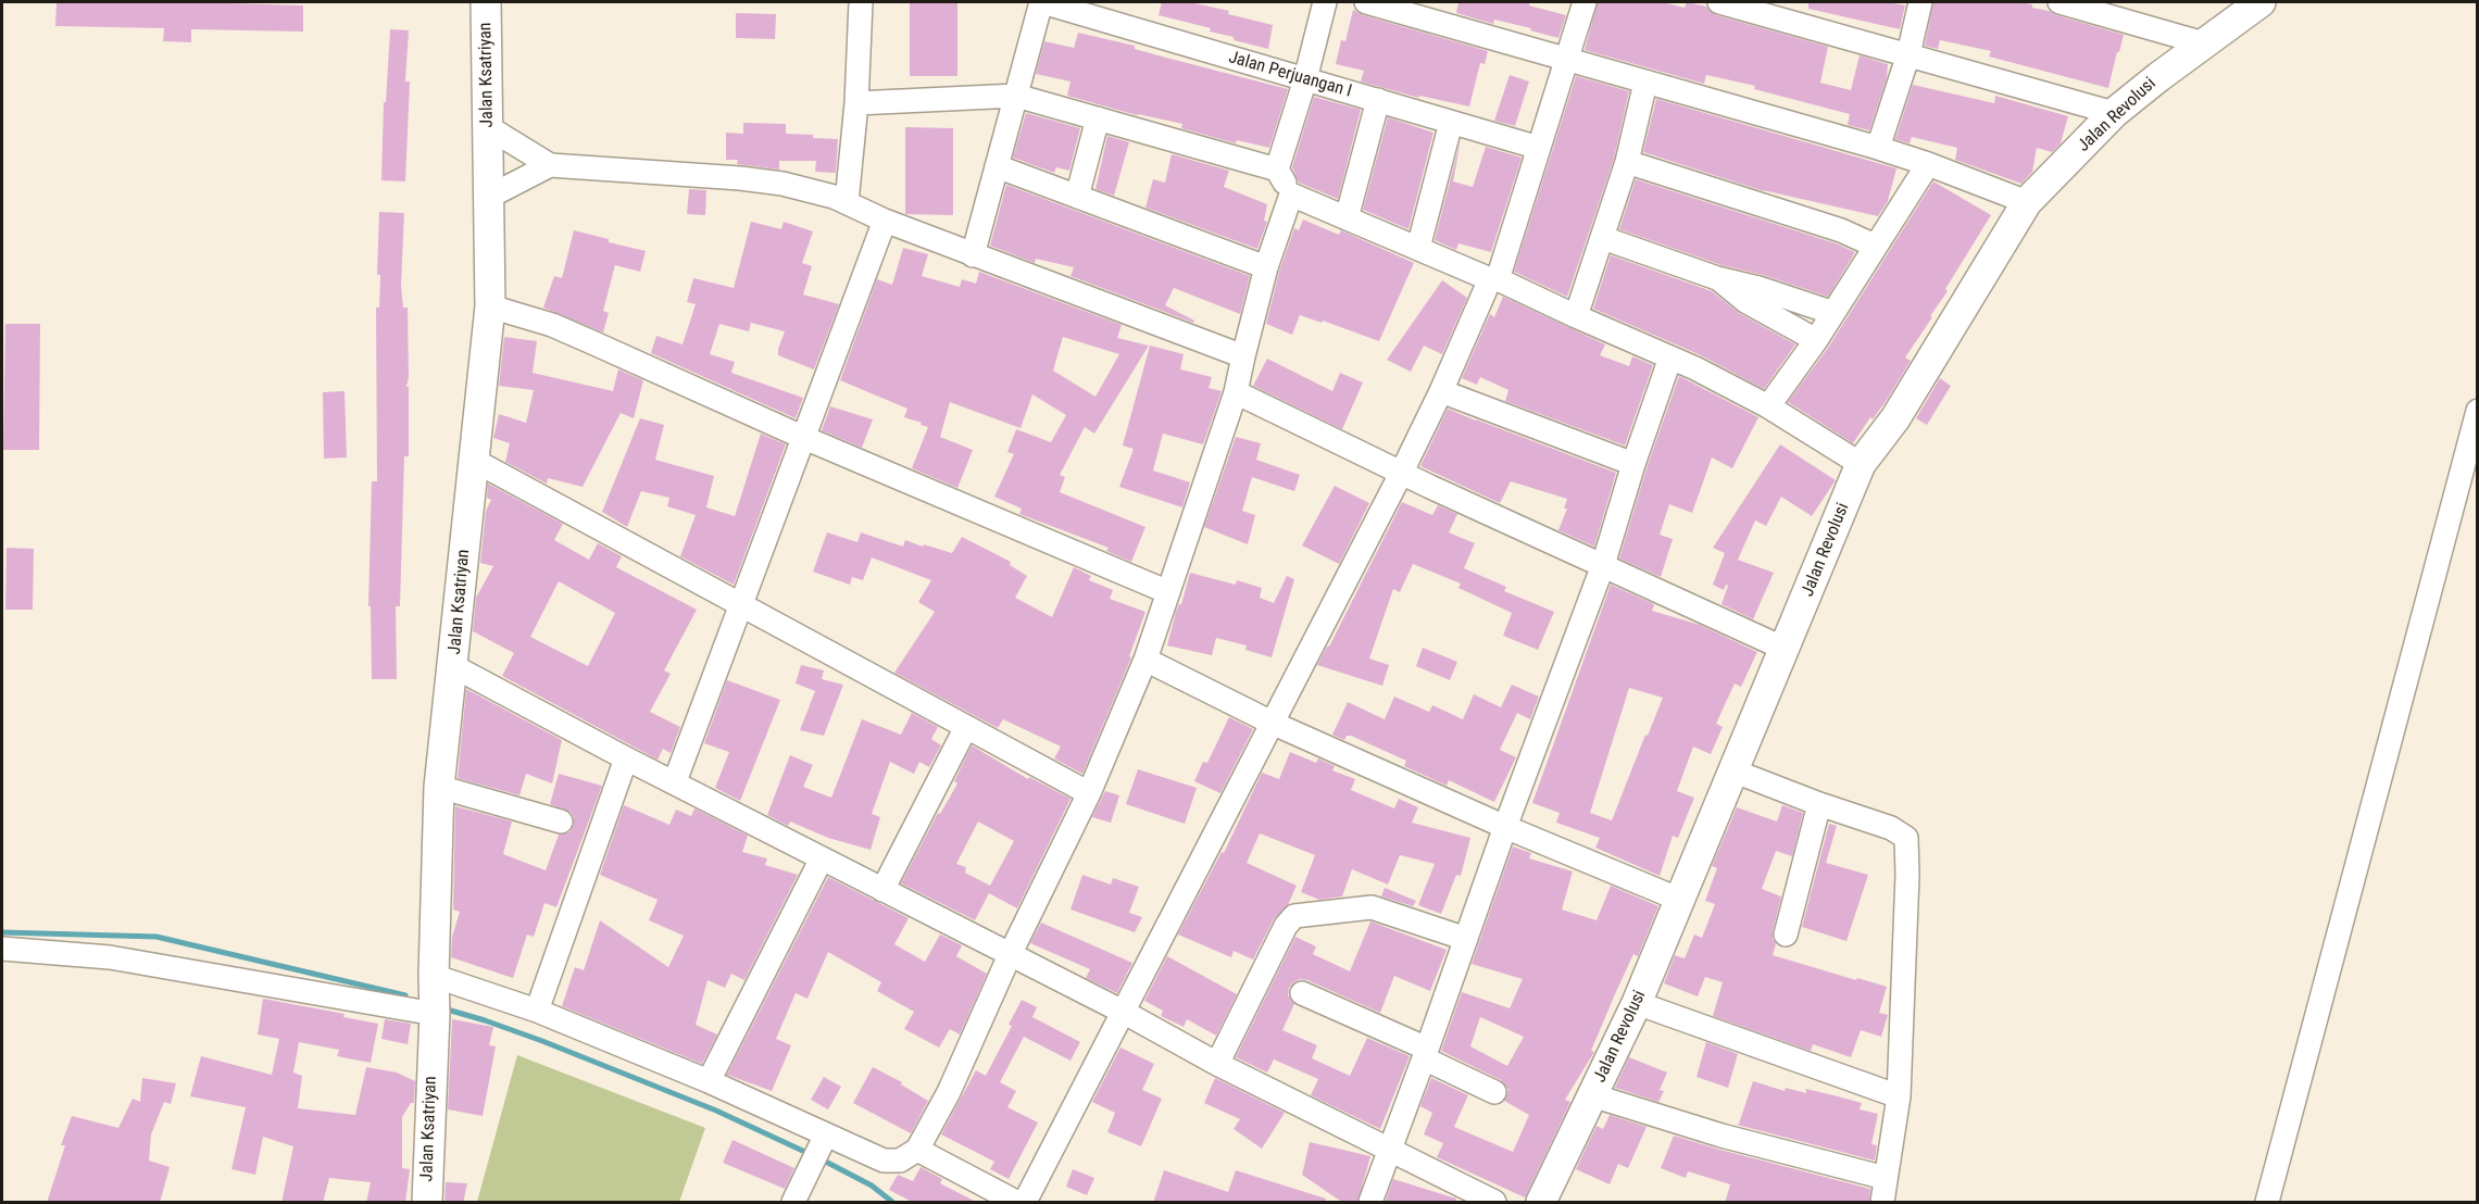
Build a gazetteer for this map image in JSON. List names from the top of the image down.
{
  "streets": {
    "street": ["Jalan Ksatriyan", "Jalan Perjuangan I", "Jalan Revolusi"]
  }
}
